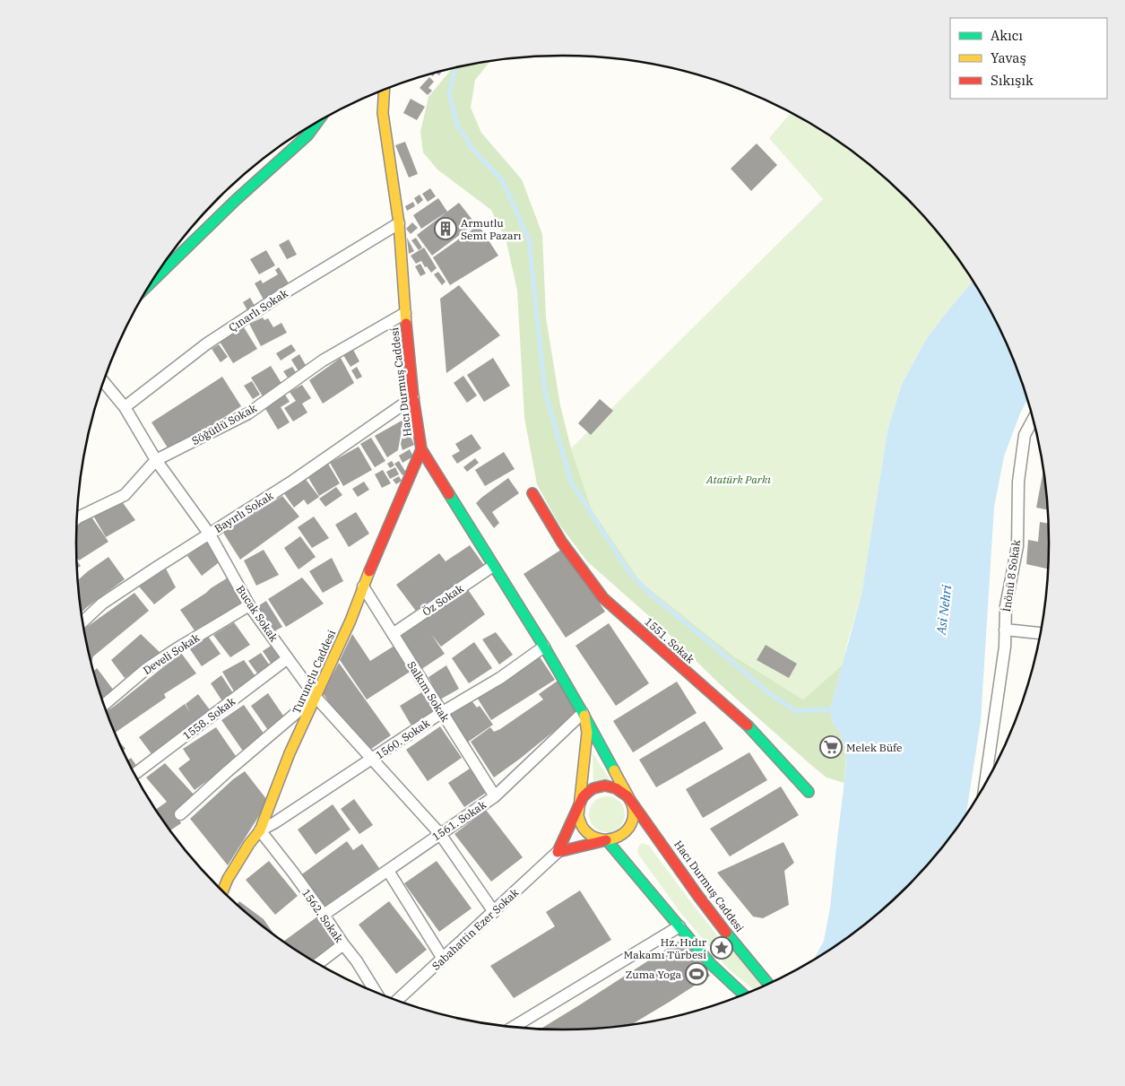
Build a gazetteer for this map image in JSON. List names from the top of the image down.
{
  "streets": {
    "main road": [
      "Hacı Durmuş Caddesi",
      "1551. Sokak",
      "Turunçlu Caddesi",
      "Sabahattin Ezer Sokak"
    ],
    "street": [
      "Çınarlı Sokak",
      "Söğütlü Sokak",
      "Bayırlı Sokak",
      "İnönü 8 Sokak",
      "Öz Sokak",
      "Bucak Sokak",
      "Develi Sokak",
      "Salkım Sokak",
      "1558. Sokak",
      "1560. Sokak",
      "1561. Sokak",
      "1562. Sokak"
    ]
  },
  "crossings": [
    ["Çınarlı Sokak", "Hacı Durmuş Caddesi"],
    ["Çınarlı Sokak", "Bucak Sokak"],
    ["Hacı Durmuş Caddesi", "Söğütlü Sokak"],
    ["Hacı Durmuş Caddesi", "Bayırlı Sokak"],
    ["Hacı Durmuş Caddesi", "Öz Sokak"],
    ["Hacı Durmuş Caddesi", "Turunçlu Caddesi"],
    ["Hacı Durmuş Caddesi", "1560. Sokak"],
    ["Hacı Durmuş Caddesi", "1561. Sokak"],
    ["Hacı Durmuş Caddesi", "Sabahattin Ezer Sokak"],
    ["Söğütlü Sokak", "Bucak Sokak"],
    ["Bayırlı Sokak", "Bucak Sokak"],
    ["Öz Sokak", "Salkım Sokak"],
    ["Bucak Sokak", "Develi Sokak"],
    ["Bucak Sokak", "Turunçlu Caddesi"],
    ["Bucak Sokak", "1558. Sokak"],
    ["Bucak Sokak", "1560. Sokak"],
    ["Bucak Sokak", "1561. Sokak"],
    ["Bucak Sokak", "Sabahattin Ezer Sokak"],
    ["Turunçlu Caddesi", "Salkım Sokak"],
    ["Turunçlu Caddesi", "1560. Sokak"],
    ["Turunçlu Caddesi", "1562. Sokak"],
    ["Salkım Sokak", "1560. Sokak"],
    ["Salkım Sokak", "1561. Sokak"],
    ["1560. Sokak", "1562. Sokak"],
    ["1561. Sokak", "1562. Sokak"]
  ],
  "water": ["Asi Nehri"],
  "parks": ["Atatürk Parkı"],
  "places": {
    "building": ["Armutlu Semt Pazarı"],
    "supermarket": ["Melek Büfe"],
    "place": ["Hz. Hıdır Makamı Türbesi"],
    "sports": ["Zuma Yoga"]
  },
  "legend": ["Akıcı", "Yavaş", "Sıkışık"]
}
